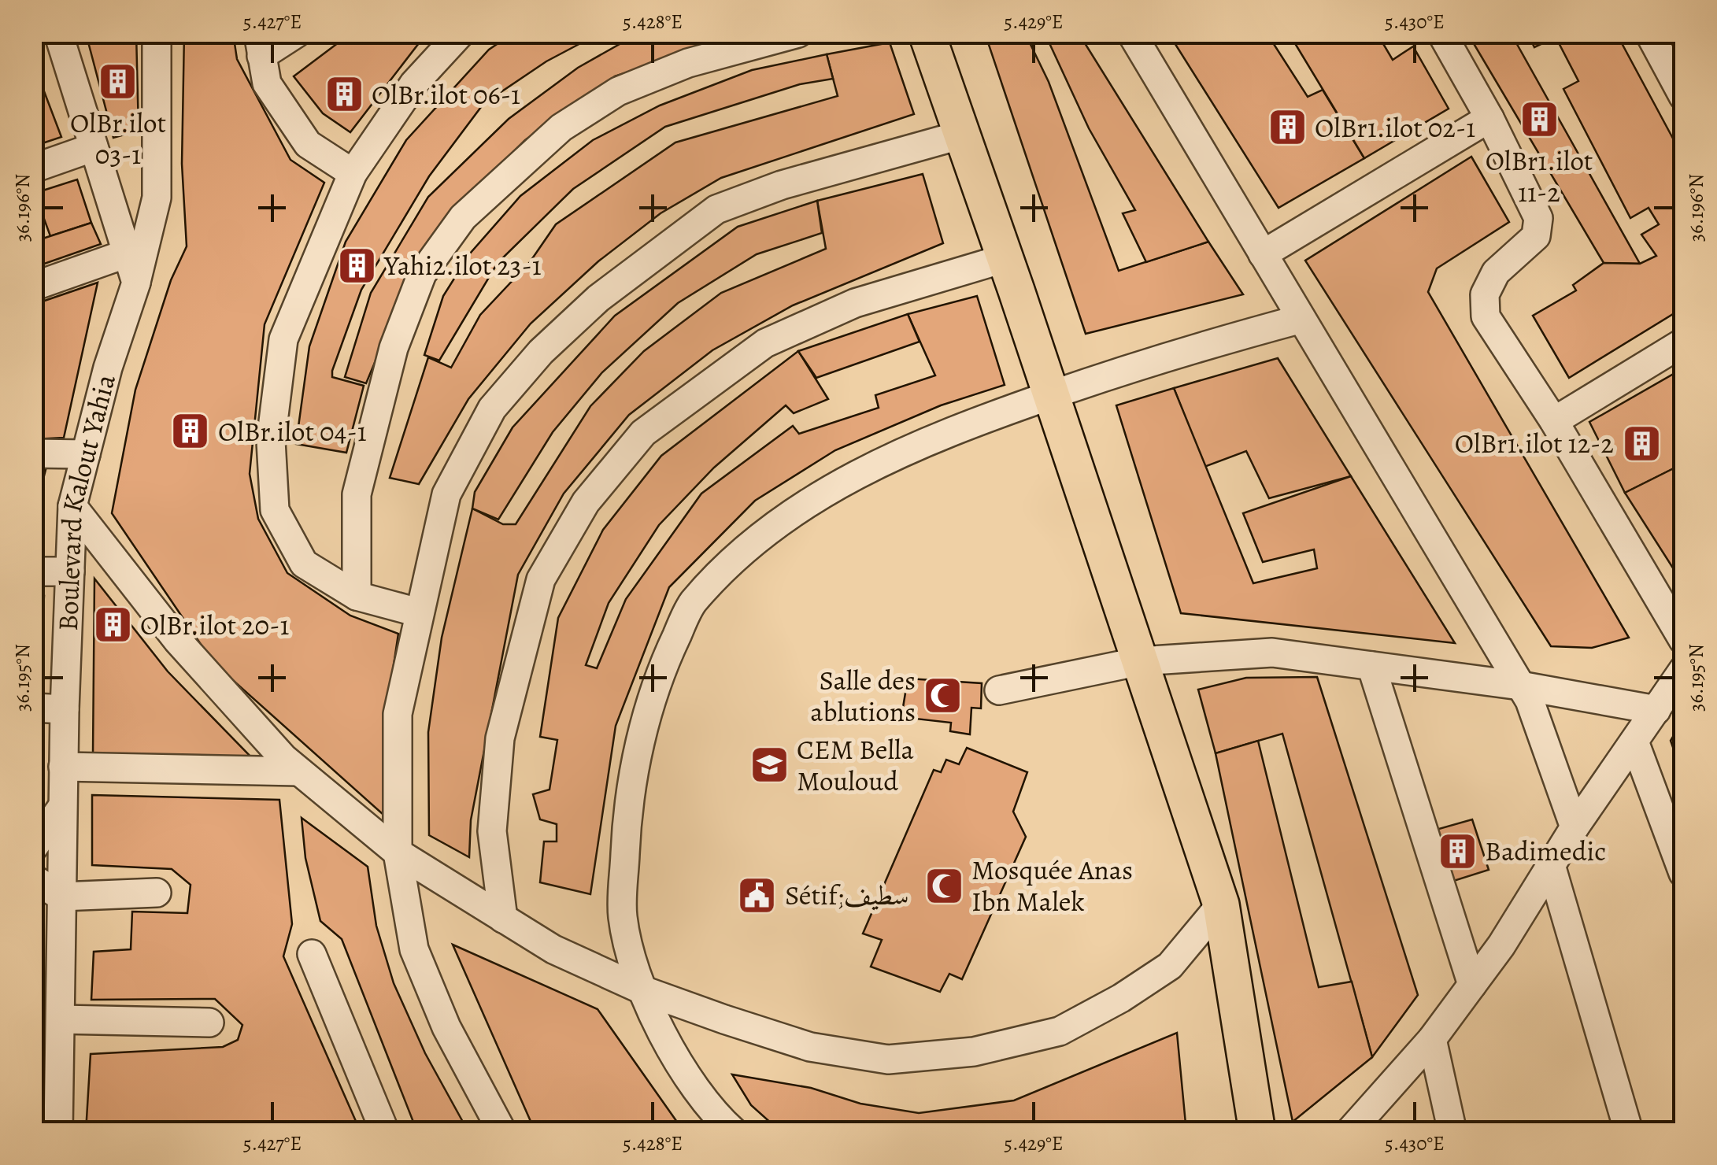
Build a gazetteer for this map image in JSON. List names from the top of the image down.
{
  "streets": {
    "street": ["Boulevard Kalout Yahia"]
  },
  "places": {
    "building": [
      "OlBr.ilot 03-1",
      "OlBr.ilot 06-1",
      "OlBr1.ilot 11-2",
      "OlBr1.ilot 02-1",
      "Yahi2.ilot 23-1",
      "OlBr.ilot 04-1",
      "OlBr1.ilot 12-2",
      "OlBr.ilot 20-1",
      "Badimedic"
    ],
    "mosque": ["Salle des ablutions", "Mosquée Anas Ibn Malek"],
    "school or university": ["CEM Bella Mouloud"],
    "public building": ["Sétif;سطيف"]
  },
  "coordinates": [
    "5.427°E",
    "5.428°E",
    "5.429°E",
    "5.430°E",
    "36.196°N",
    "36.195°N"
  ]
}
